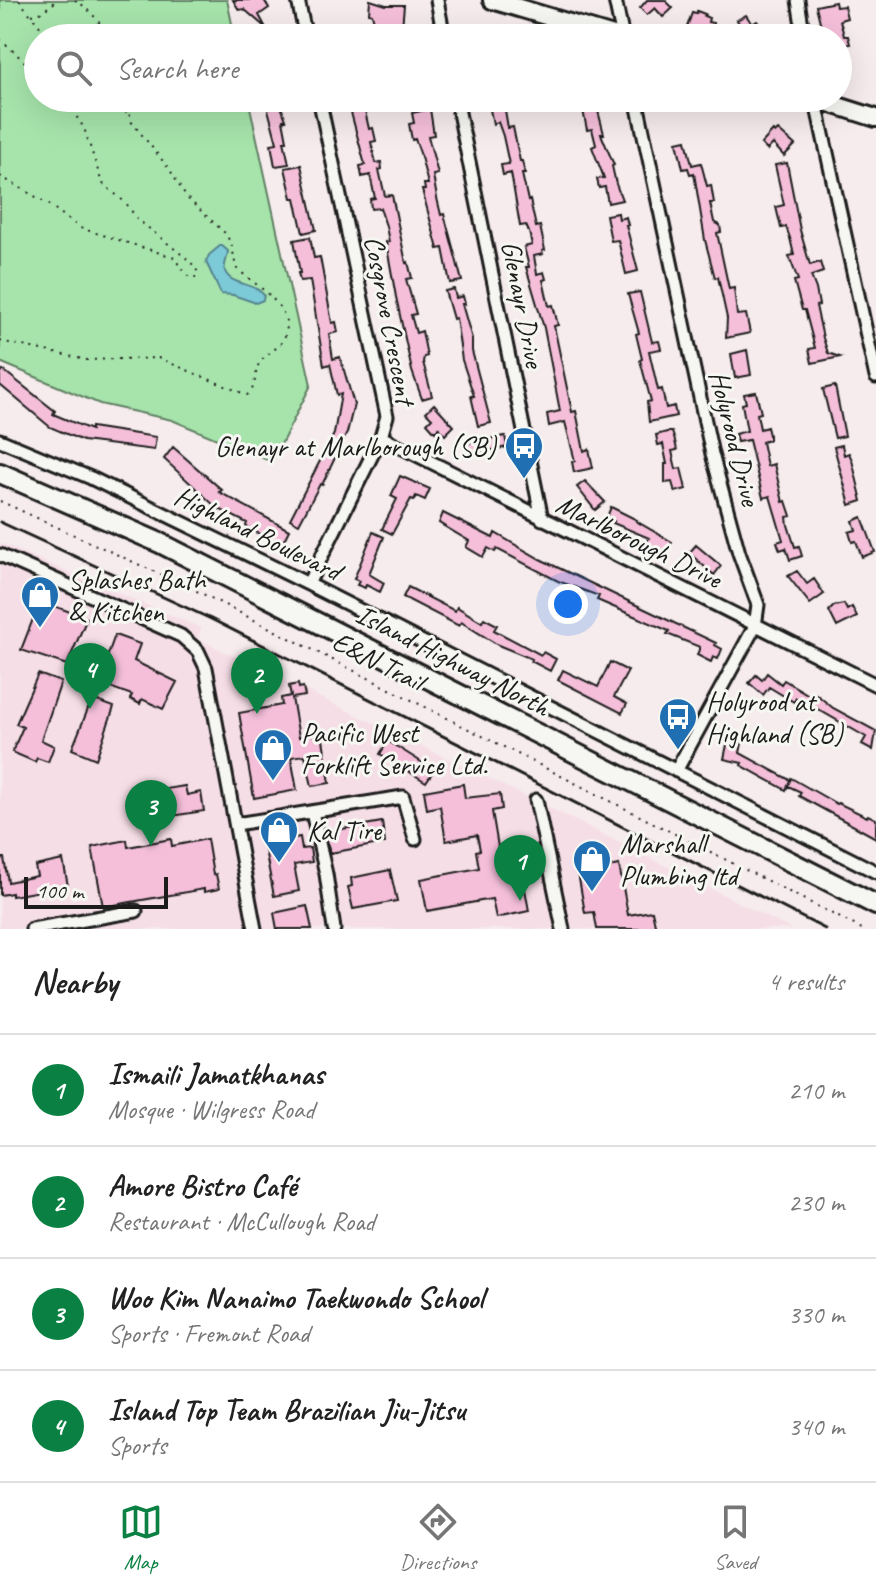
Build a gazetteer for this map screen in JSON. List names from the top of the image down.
{
  "streets": {
    "main road": ["Island Highway North"],
    "street": [
      "Glenayr Drive",
      "Cosgrove Crescent",
      "Holyrood Drive",
      "Highland Boulevard",
      "Marlborough Drive"
    ],
    "path": ["E&N Trail"]
  },
  "crossings": [
    ["Glenayr Drive", "Marlborough Drive"],
    ["Cosgrove Crescent", "Highland Boulevard"],
    ["Cosgrove Crescent", "Marlborough Drive"],
    ["Holyrood Drive", "Marlborough Drive"]
  ],
  "places": {
    "bus stop": ["Glenayr at Marlborough (SB)", "Holyrood at Highland (SB)"],
    "shop": [
      "Splashes Bath & Kitchen",
      "Pacific West Forklift Service Ltd.",
      "Kal Tire",
      "Marshall Plumbing ltd"
    ]
  },
  "scale_bar": "100 m",
  "page": {
    "search": "Search here",
    "pins": [
      "4",
      "2",
      "3",
      "1"
    ],
    "scale": "100 m",
    "heading": ["Nearby", "4 results"],
    "list": [
      {
        "mark": "1",
        "name": "Ismaili Jamatkhanas",
        "note": "Mosque · Wilgress Road",
        "value": "210 m"
      },
      {
        "mark": "2",
        "name": "Amore Bistro Café",
        "note": "Restaurant · McCullough Road",
        "value": "230 m"
      },
      {
        "mark": "3",
        "name": "Woo Kim Nanaimo Taekwondo School",
        "note": "Sports · Fremont Road",
        "value": "330 m"
      },
      {
        "mark": "4",
        "name": "Island Top Team Brazilian Jiu-Jitsu",
        "note": "Sports",
        "value": "340 m"
      }
    ],
    "nav": ["Map", "Directions", "Saved"]
  }
}
